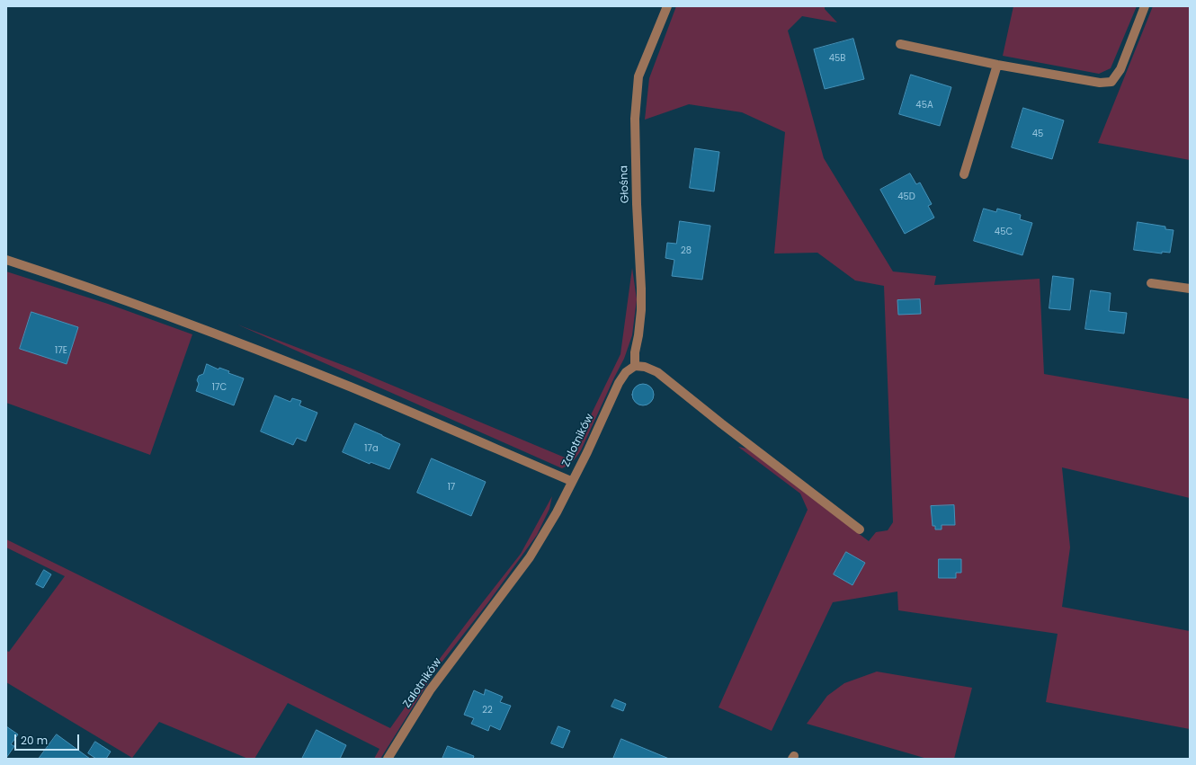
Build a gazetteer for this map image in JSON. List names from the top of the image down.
{
  "streets": {
    "street": ["Głośna", "Zalotników"]
  },
  "crossings": [
    ["Głośna", "Zalotników"]
  ],
  "house_numbers": [
    "45B",
    "45A",
    "45",
    "45D",
    "45C",
    "28",
    "17E",
    "17C",
    "17a",
    "17",
    "22"
  ],
  "scale_bar": "20 m"
}
